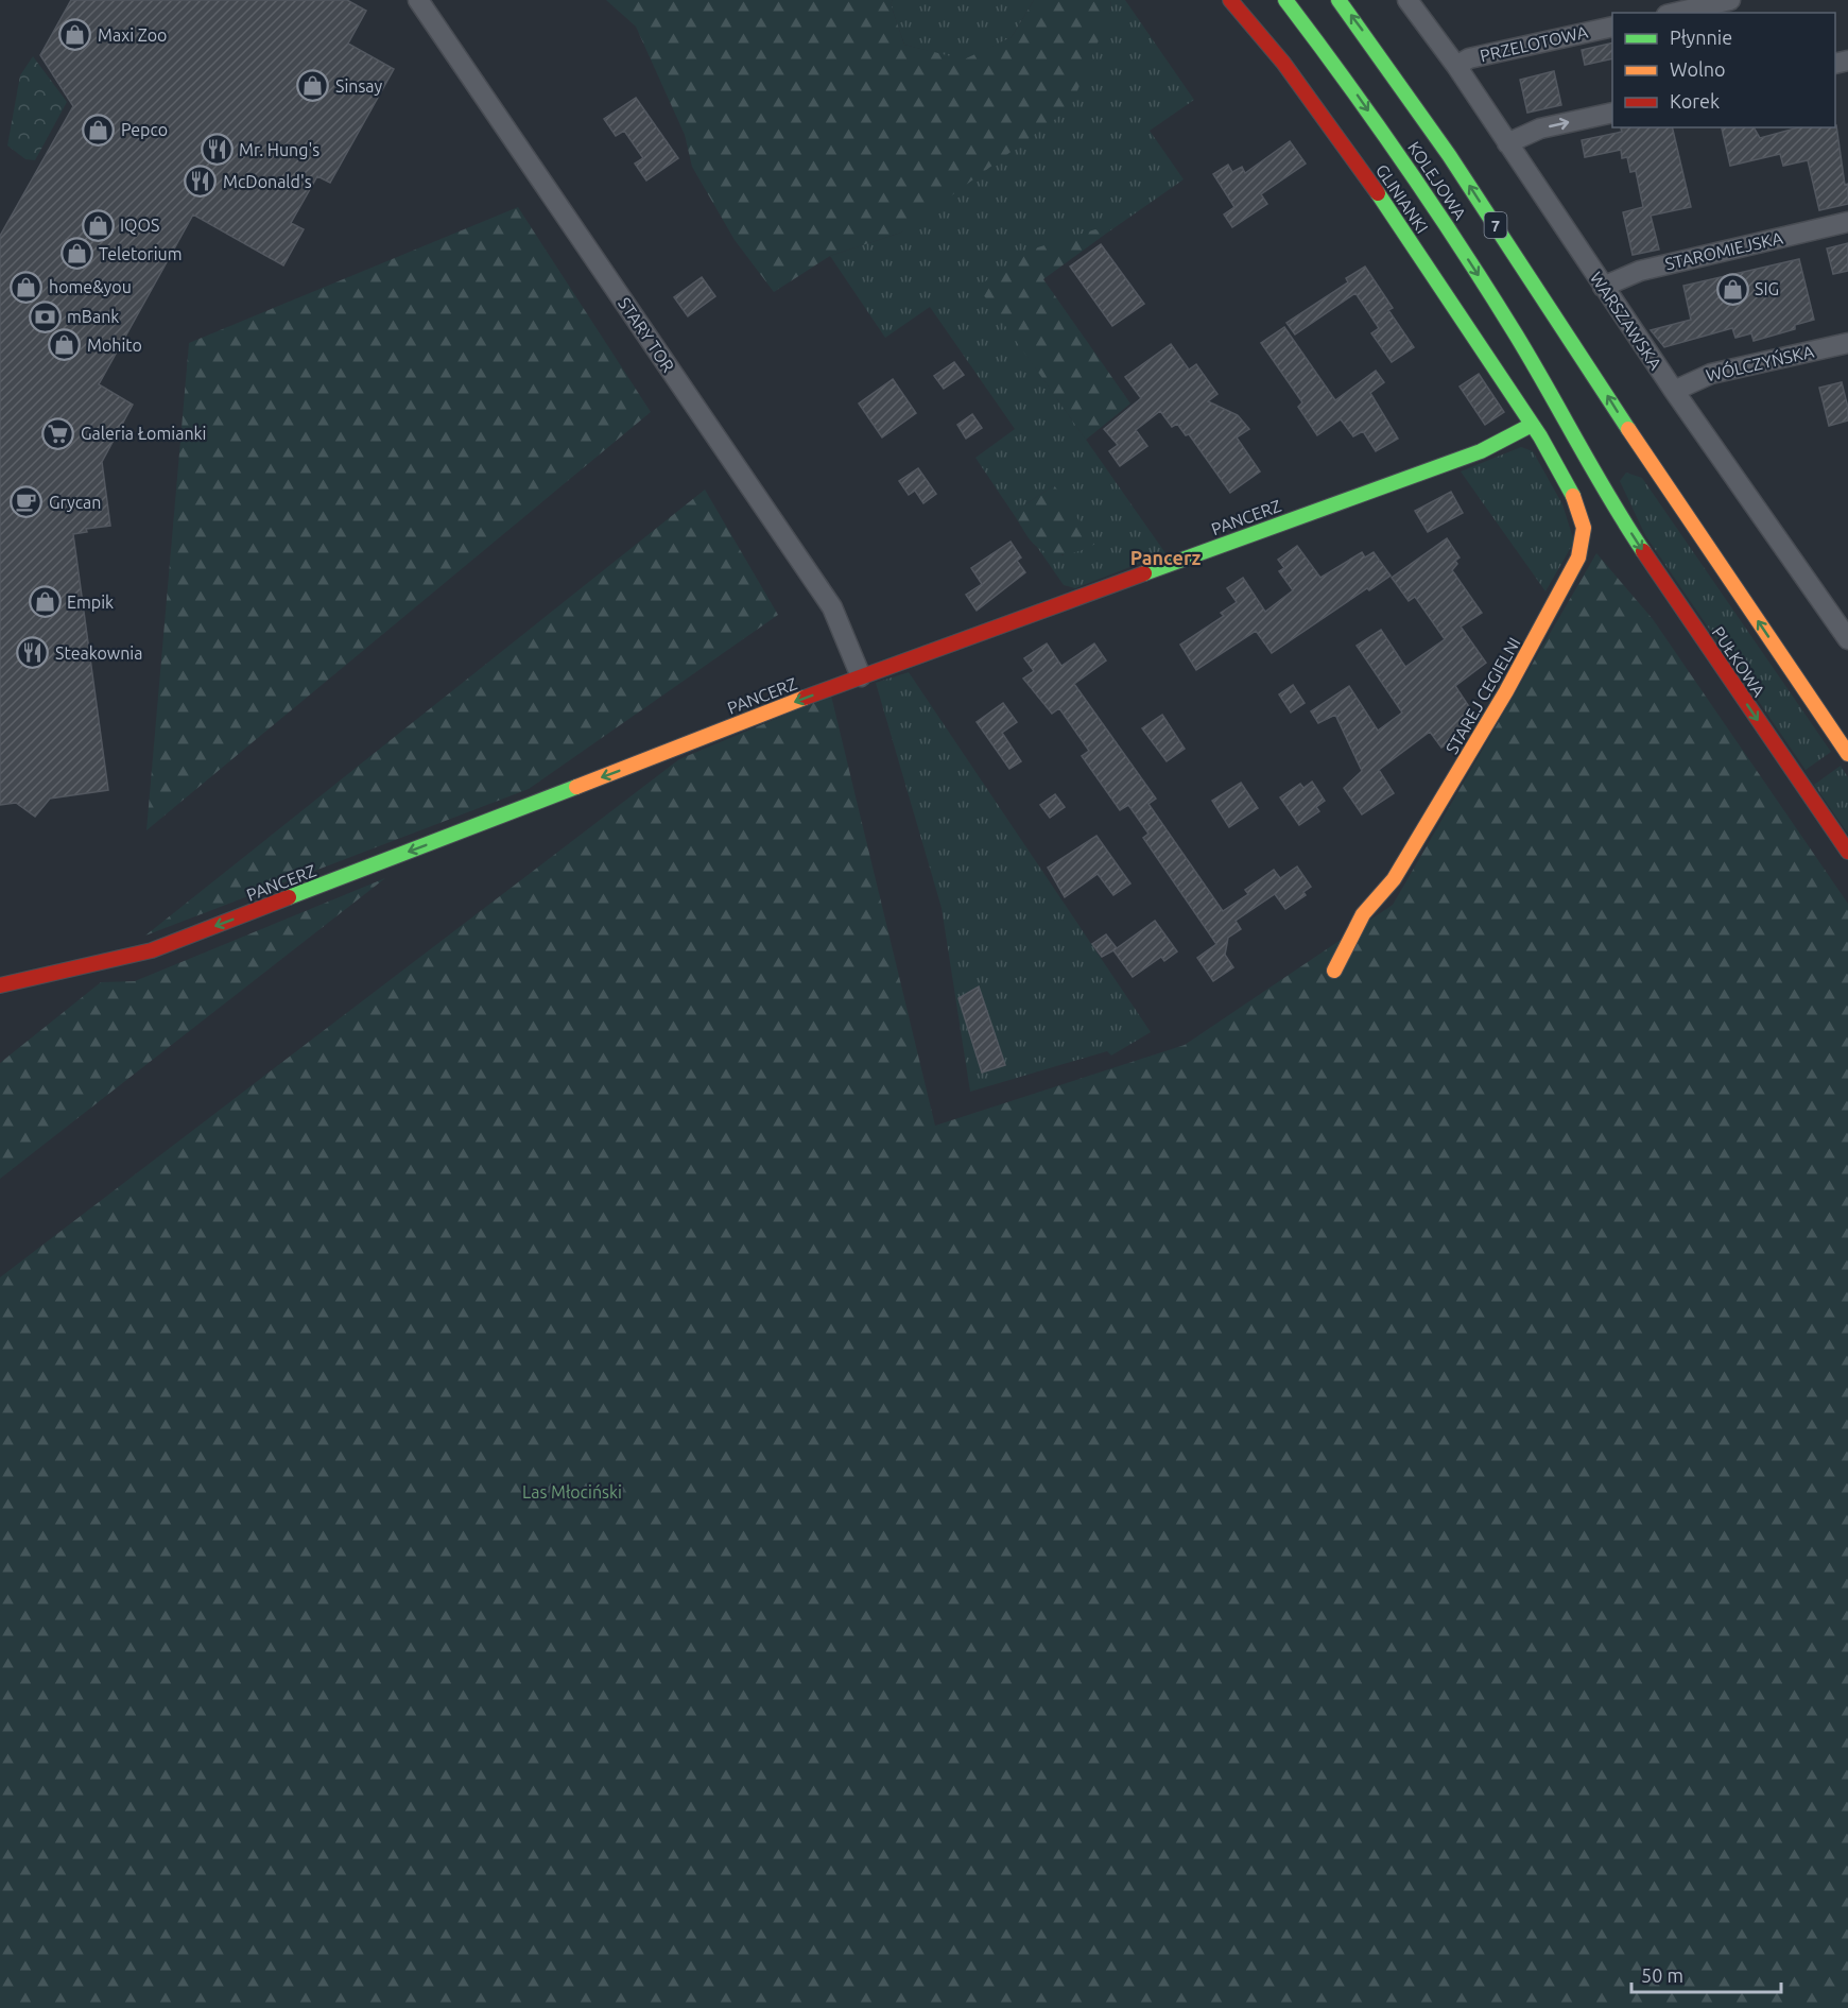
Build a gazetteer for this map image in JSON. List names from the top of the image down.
{
  "streets": {
    "main road": [
      "KOLEJOWA",
      "GLINIANKI",
      "7",
      "PANCERZ",
      "PUŁKOWA",
      "STAREJ CEGIELNI"
    ],
    "street": [
      "PRZELOTOWA",
      "STAROMIEJSKA",
      "WARSZAWSKA",
      "STARY TOR",
      "WÓLCZYŃSKA"
    ]
  },
  "crossings": [
    ["PRZELOTOWA", "WARSZAWSKA"],
    ["KOLEJOWA", "PUŁKOWA"],
    ["GLINIANKI", "PANCERZ"],
    ["GLINIANKI", "STAREJ CEGIELNI"],
    ["STAROMIEJSKA", "WARSZAWSKA"],
    ["WARSZAWSKA", "WÓLCZYŃSKA"],
    ["STARY TOR", "PANCERZ"],
    ["PANCERZ", "STAREJ CEGIELNI"]
  ],
  "one_way": ["PANCERZ", "PUŁKOWA"],
  "districts": ["Pancerz"],
  "parks": ["Las Młociński"],
  "places": {
    "shop": [
      "Maxi Zoo",
      "Sinsay",
      "Pepco",
      "IQOS",
      "Teletorium",
      "home&you",
      "SIG",
      "Mohito",
      "Empik"
    ],
    "restaurant": ["Mr. Hung's", "McDonald's", "Steakownia"],
    "bank": ["mBank"],
    "supermarket": ["Galeria Łomianki"],
    "cafe": ["Grycan"]
  },
  "legend": ["Płynnie", "Wolno", "Korek"],
  "scale_bar": "50 m"
}
